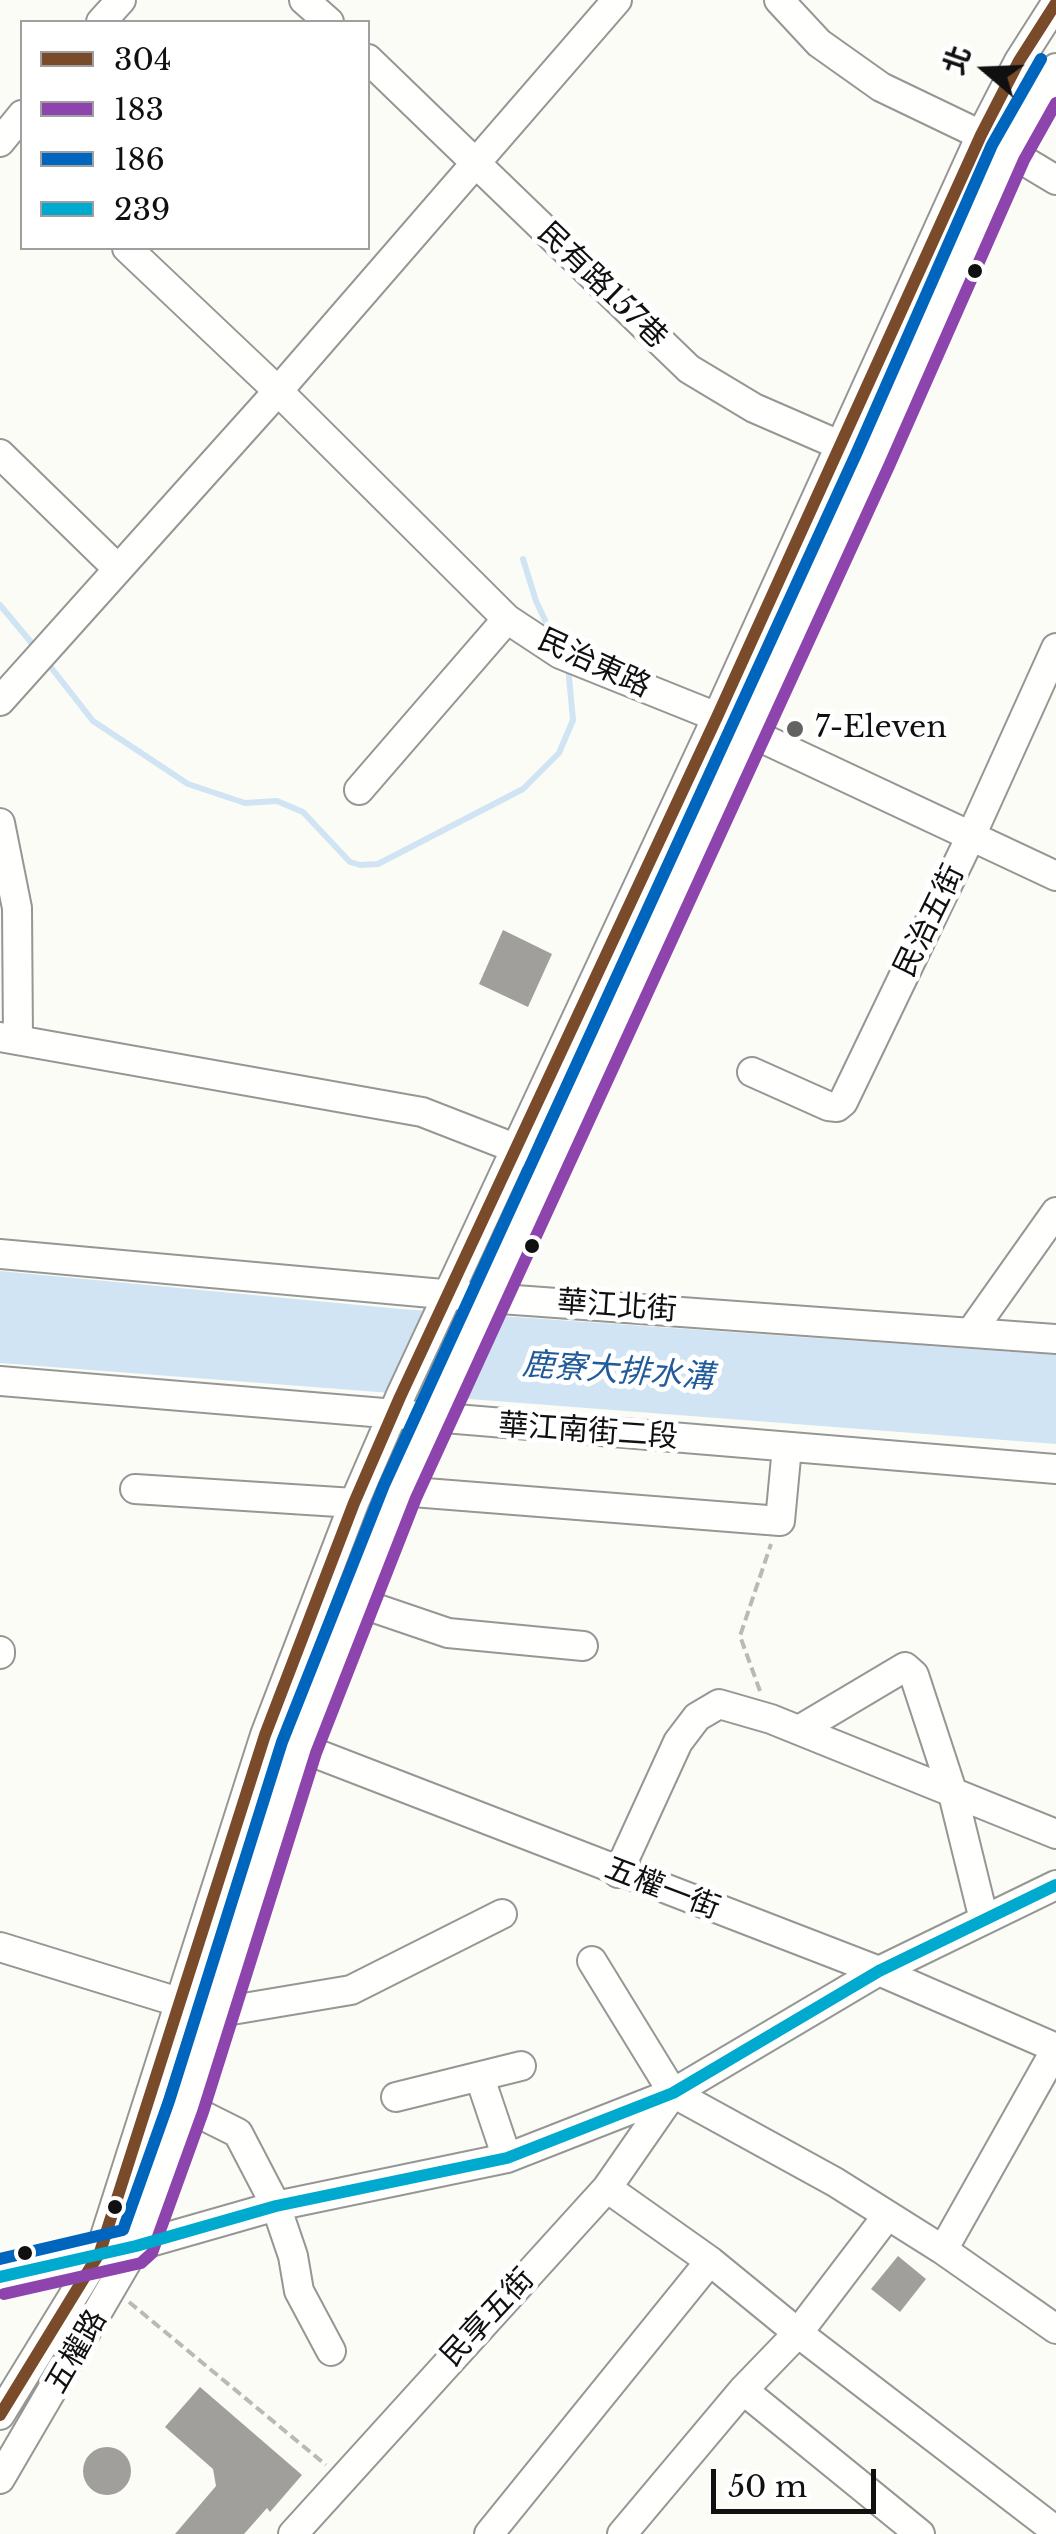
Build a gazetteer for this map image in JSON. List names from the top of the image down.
{
  "streets": {
    "street": [
      "民有路157巷",
      "民治東路",
      "民治五街",
      "華江北街",
      "華江南街二段",
      "五權一街",
      "民享五街",
      "五權路"
    ]
  },
  "crossings": [
    ["民有路157巷", "五權路"],
    ["民治東路", "民治五街"],
    ["民治東路", "五權路"],
    ["華江北街", "五權路"],
    ["華江南街二段", "五權路"],
    ["五權一街", "五權路"]
  ],
  "water": ["鹿寮大排水溝"],
  "places": ["7-Eleven"],
  "lines": [
    "transit line 304",
    "transit line 186",
    "transit line 183",
    "transit line 239"
  ],
  "legend": [
    "304",
    "183",
    "186",
    "239"
  ],
  "scale_bar": "50 m",
  "north": "left"
}
